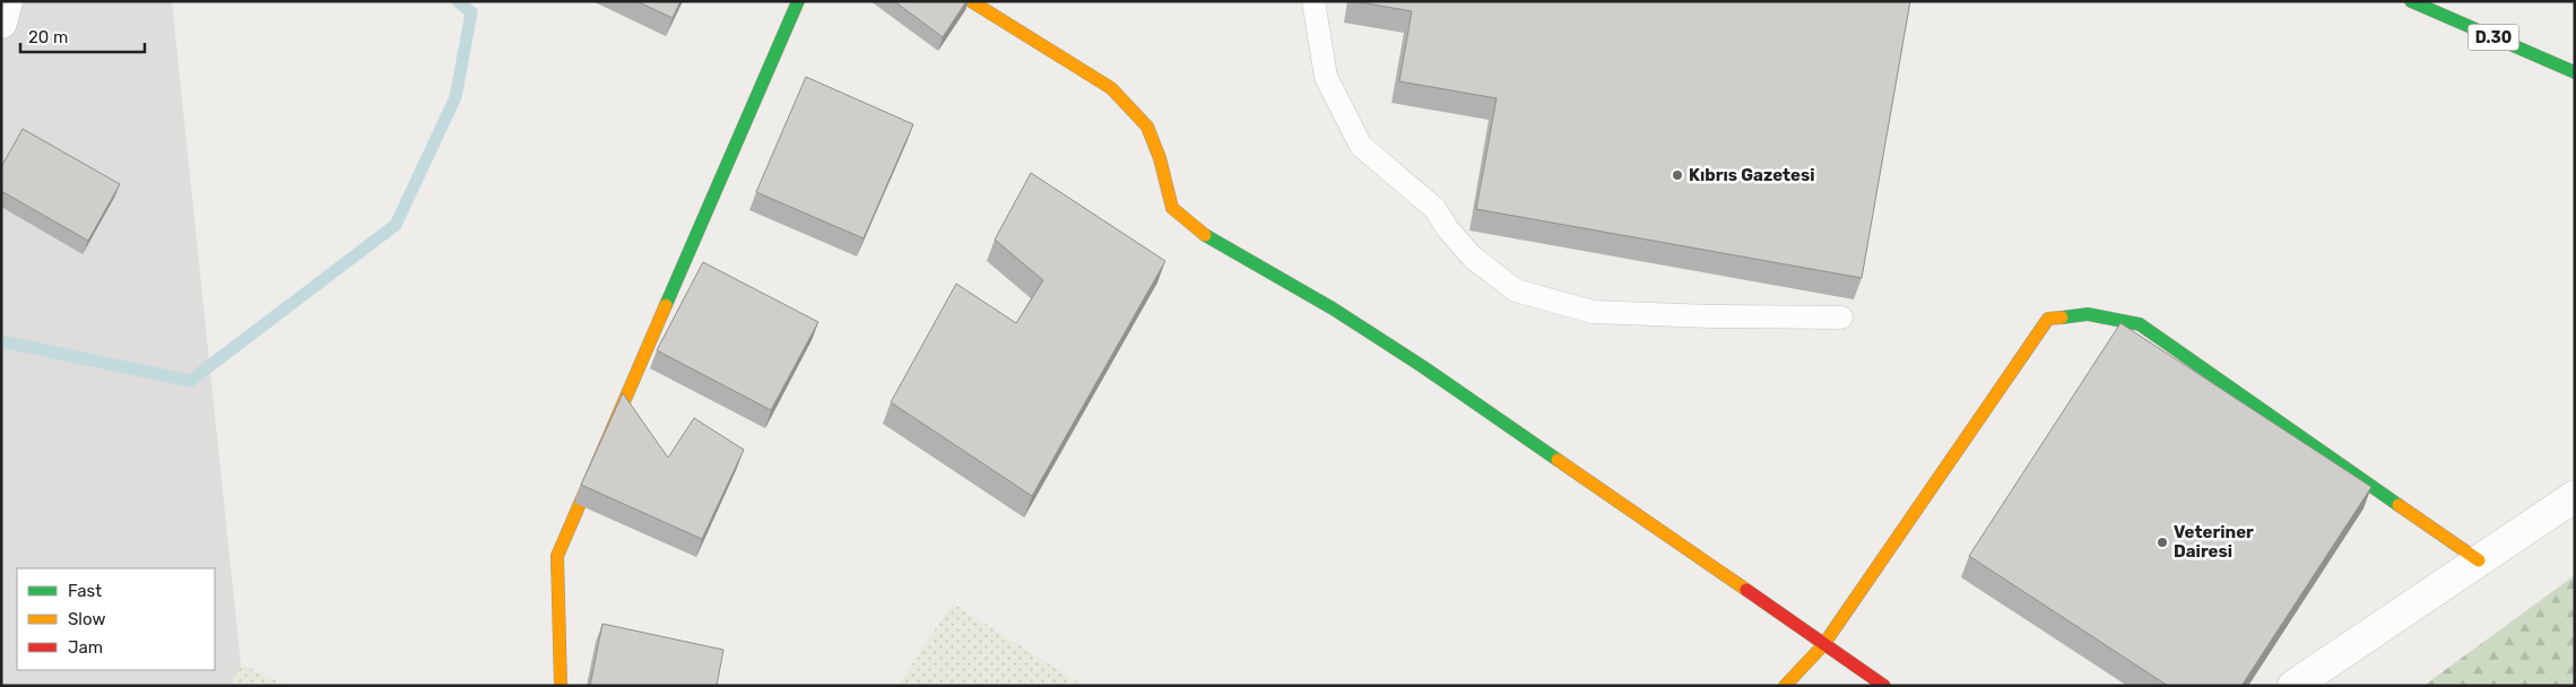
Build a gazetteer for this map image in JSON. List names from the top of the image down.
{
  "streets": {
    "main road": ["D.30"]
  },
  "places": ["Kıbrıs Gazetesi", "Veteriner Dairesi"],
  "legend": ["Fast", "Slow", "Jam"],
  "scale_bar": "20 m"
}
